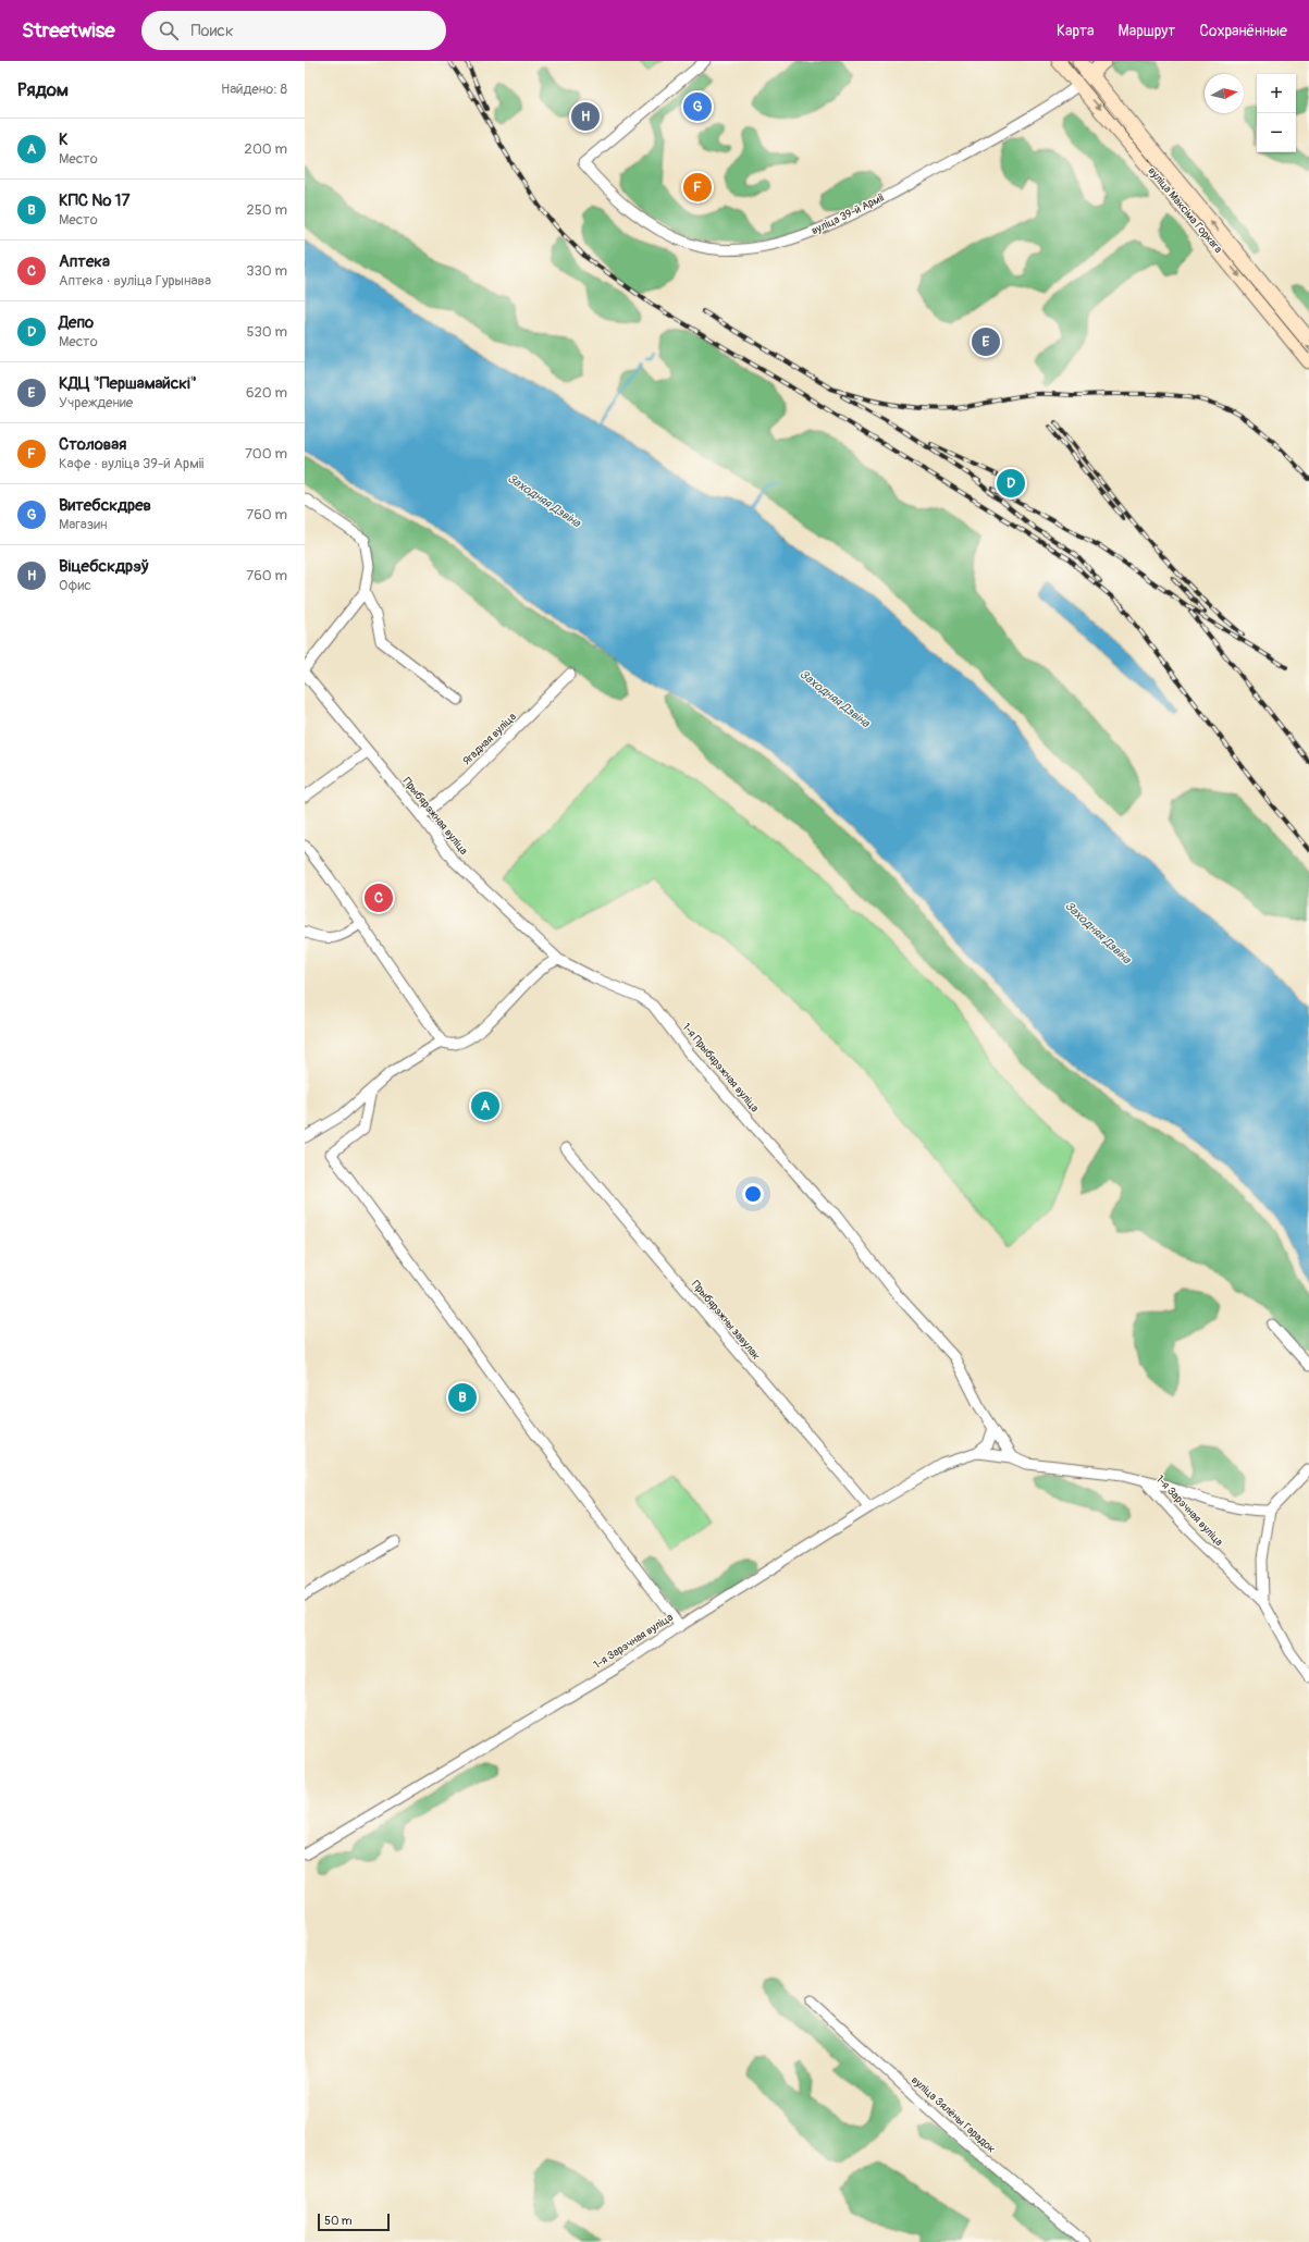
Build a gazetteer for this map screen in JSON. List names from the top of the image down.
{
  "streets": {
    "main road": ["вуліца Максіма Горкага", "вуліца 39-й Арміі"],
    "street": [
      "Ягадная вуліца",
      "Прыбярэжная вуліца",
      "1-я Прыбярэжная вуліца",
      "Прыбярэжны завулак",
      "1-я Зарэчная вуліца",
      "вуліца Зялёны Гарадок"
    ]
  },
  "crossings": [
    ["вуліца Максіма Горкага", "вуліца 39-й Арміі"],
    ["Ягадная вуліца", "Прыбярэжная вуліца"],
    ["Прыбярэжная вуліца", "1-я Прыбярэжная вуліца"],
    ["1-я Прыбярэжная вуліца", "1-я Зарэчная вуліца"],
    ["Прыбярэжны завулак", "1-я Зарэчная вуліца"]
  ],
  "water": ["Заходняя Дзвіна"],
  "scale_bar": "50 m",
  "north": "right",
  "page": {
    "header": "Streetwise",
    "search": "Поиск",
    "nav": ["Карта", "Маршрут", "Сохранённые"],
    "heading": ["Рядом", "Найдено: 8"],
    "map_buttons": ["+", "−"],
    "pins": [
      "G",
      "H",
      "F",
      "E",
      "D",
      "C",
      "A",
      "B"
    ],
    "list": [
      {
        "mark": "A",
        "name": "К",
        "note": "Место",
        "value": "200 m"
      },
      {
        "mark": "B",
        "name": "КПС № 17",
        "note": "Место",
        "value": "250 m"
      },
      {
        "mark": "C",
        "name": "Аптека",
        "note": "Аптека · вуліца Гурынава",
        "value": "330 m"
      },
      {
        "mark": "D",
        "name": "Депо",
        "note": "Место",
        "value": "530 m"
      },
      {
        "mark": "E",
        "name": "КДЦ \"Першамайскі\"",
        "note": "Учреждение",
        "value": "620 m"
      },
      {
        "mark": "F",
        "name": "Столовая",
        "note": "Кафе · вуліца 39-й Арміі",
        "value": "700 m"
      },
      {
        "mark": "G",
        "name": "Витебскдрев",
        "note": "Магазин",
        "value": "760 m"
      },
      {
        "mark": "H",
        "name": "Віцебскдрэў",
        "note": "Офис",
        "value": "760 m"
      }
    ],
    "scale": "50 m"
  }
}
